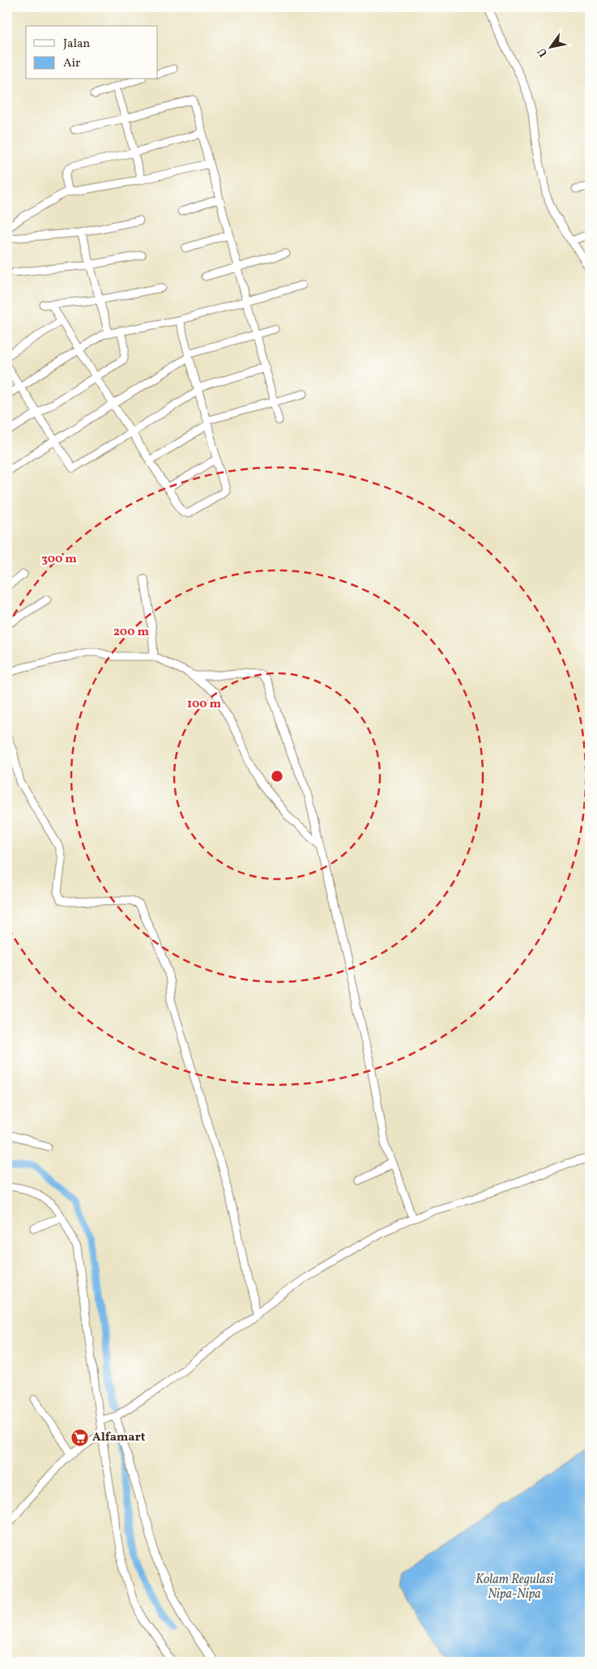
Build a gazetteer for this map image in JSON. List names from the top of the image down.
{
  "water": ["Kolam Regulasi Nipa-Nipa"],
  "places": {
    "supermarket": ["Alfamart"]
  },
  "legend": ["Jalan", "Air"],
  "north": "bottom left",
  "rings": ["300 m", "200 m", "100 m"]
}
